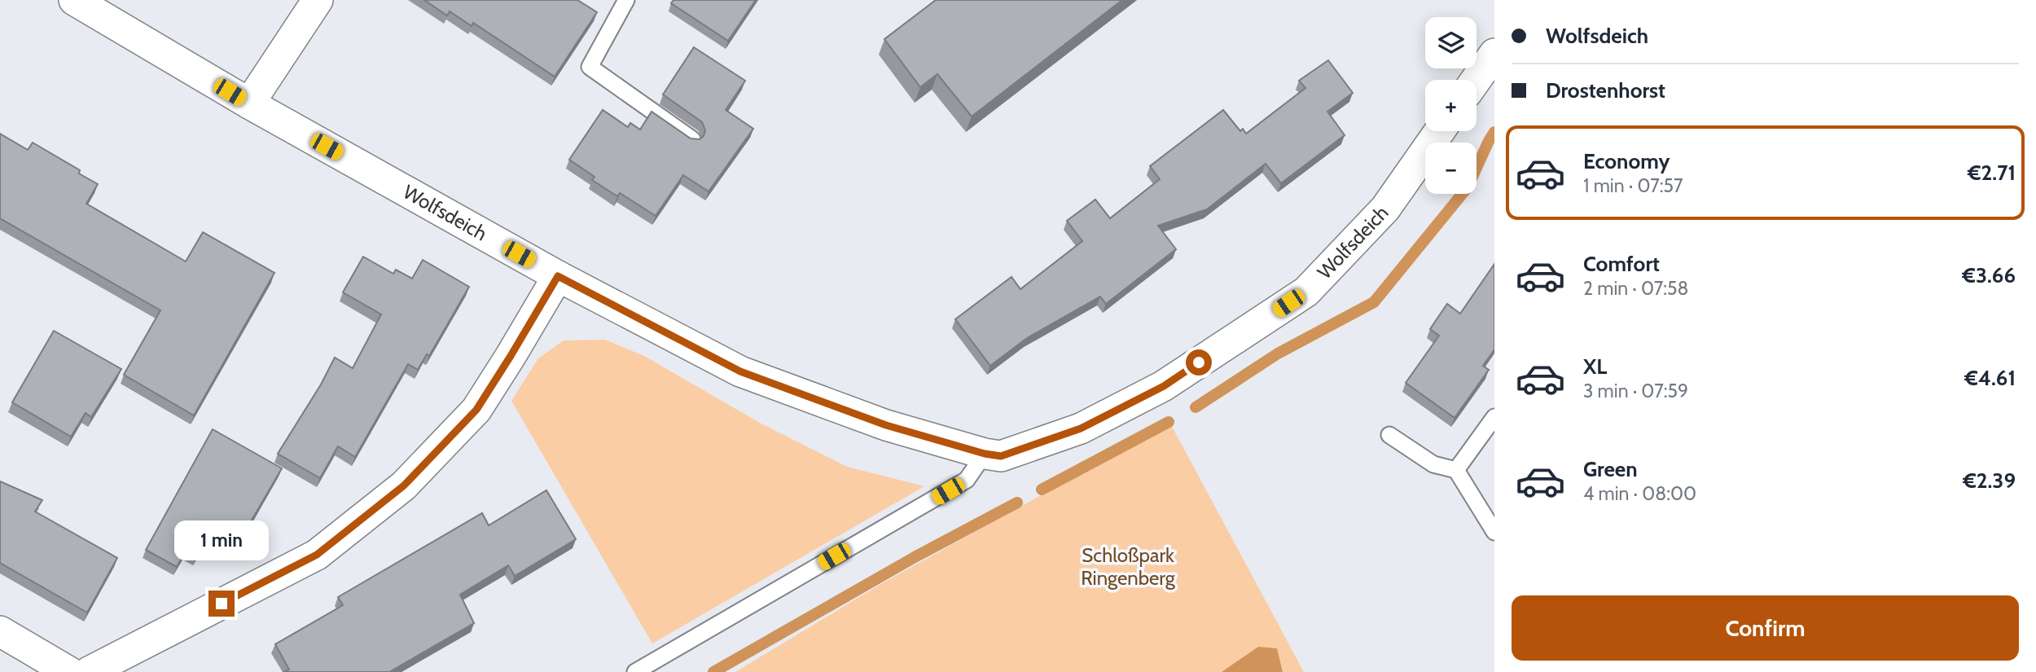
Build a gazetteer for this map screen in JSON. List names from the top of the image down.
{
  "streets": {
    "street": ["Wolfsdeich"]
  },
  "parks": ["Schloßpark Ringenberg"],
  "page": {
    "banner": ["Wolfsdeich", "Drostenhorst"],
    "map_buttons": ["+", "−"],
    "list": [
      {
        "name": "Economy",
        "note": "1 min · 07:57",
        "value": "€2.71"
      },
      {
        "name": "Comfort",
        "note": "2 min · 07:58",
        "value": "€3.66"
      },
      {
        "name": "XL",
        "note": "3 min · 07:59",
        "value": "€4.61"
      },
      {
        "name": "Green",
        "note": "4 min · 08:00",
        "value": "€2.39"
      }
    ],
    "bubble": "1 min",
    "buttons": "Confirm"
  }
}
